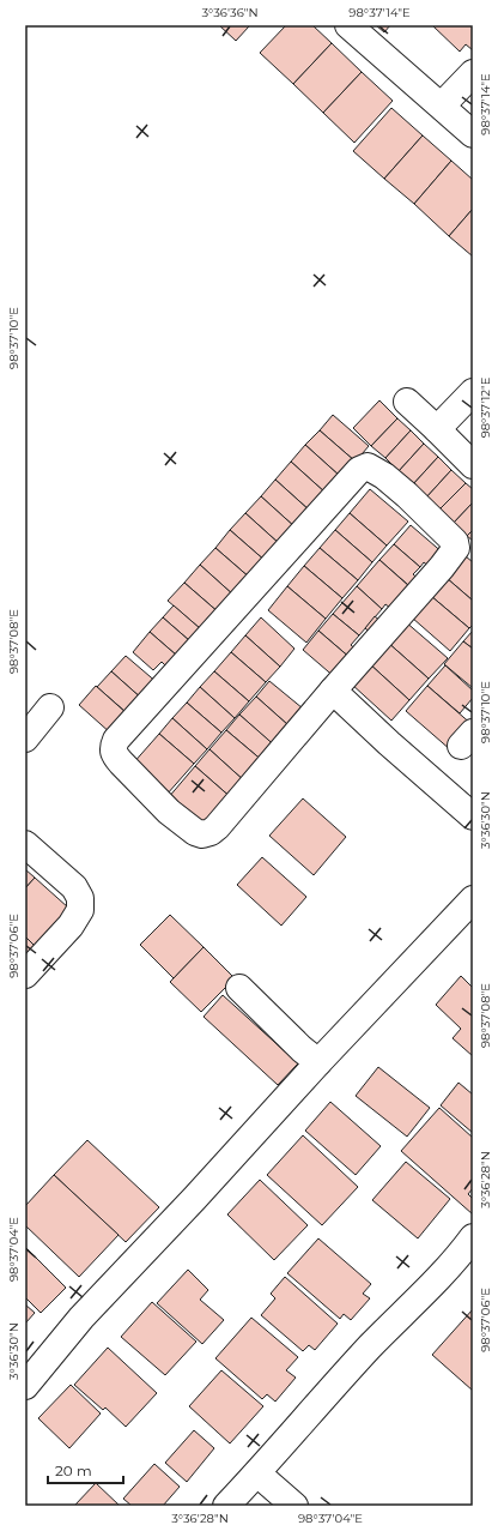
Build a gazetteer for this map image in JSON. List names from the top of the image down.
{
  "scale_bar": "20 m",
  "coordinates": [
    "3°36'36\"N",
    "98°37'14\"E",
    "98°37'10\"E",
    "98°37'12\"E",
    "98°37'08\"E",
    "3°36'30\"N",
    "98°37'06\"E",
    "3°36'28\"N",
    "98°37'04\"E"
  ]
}
